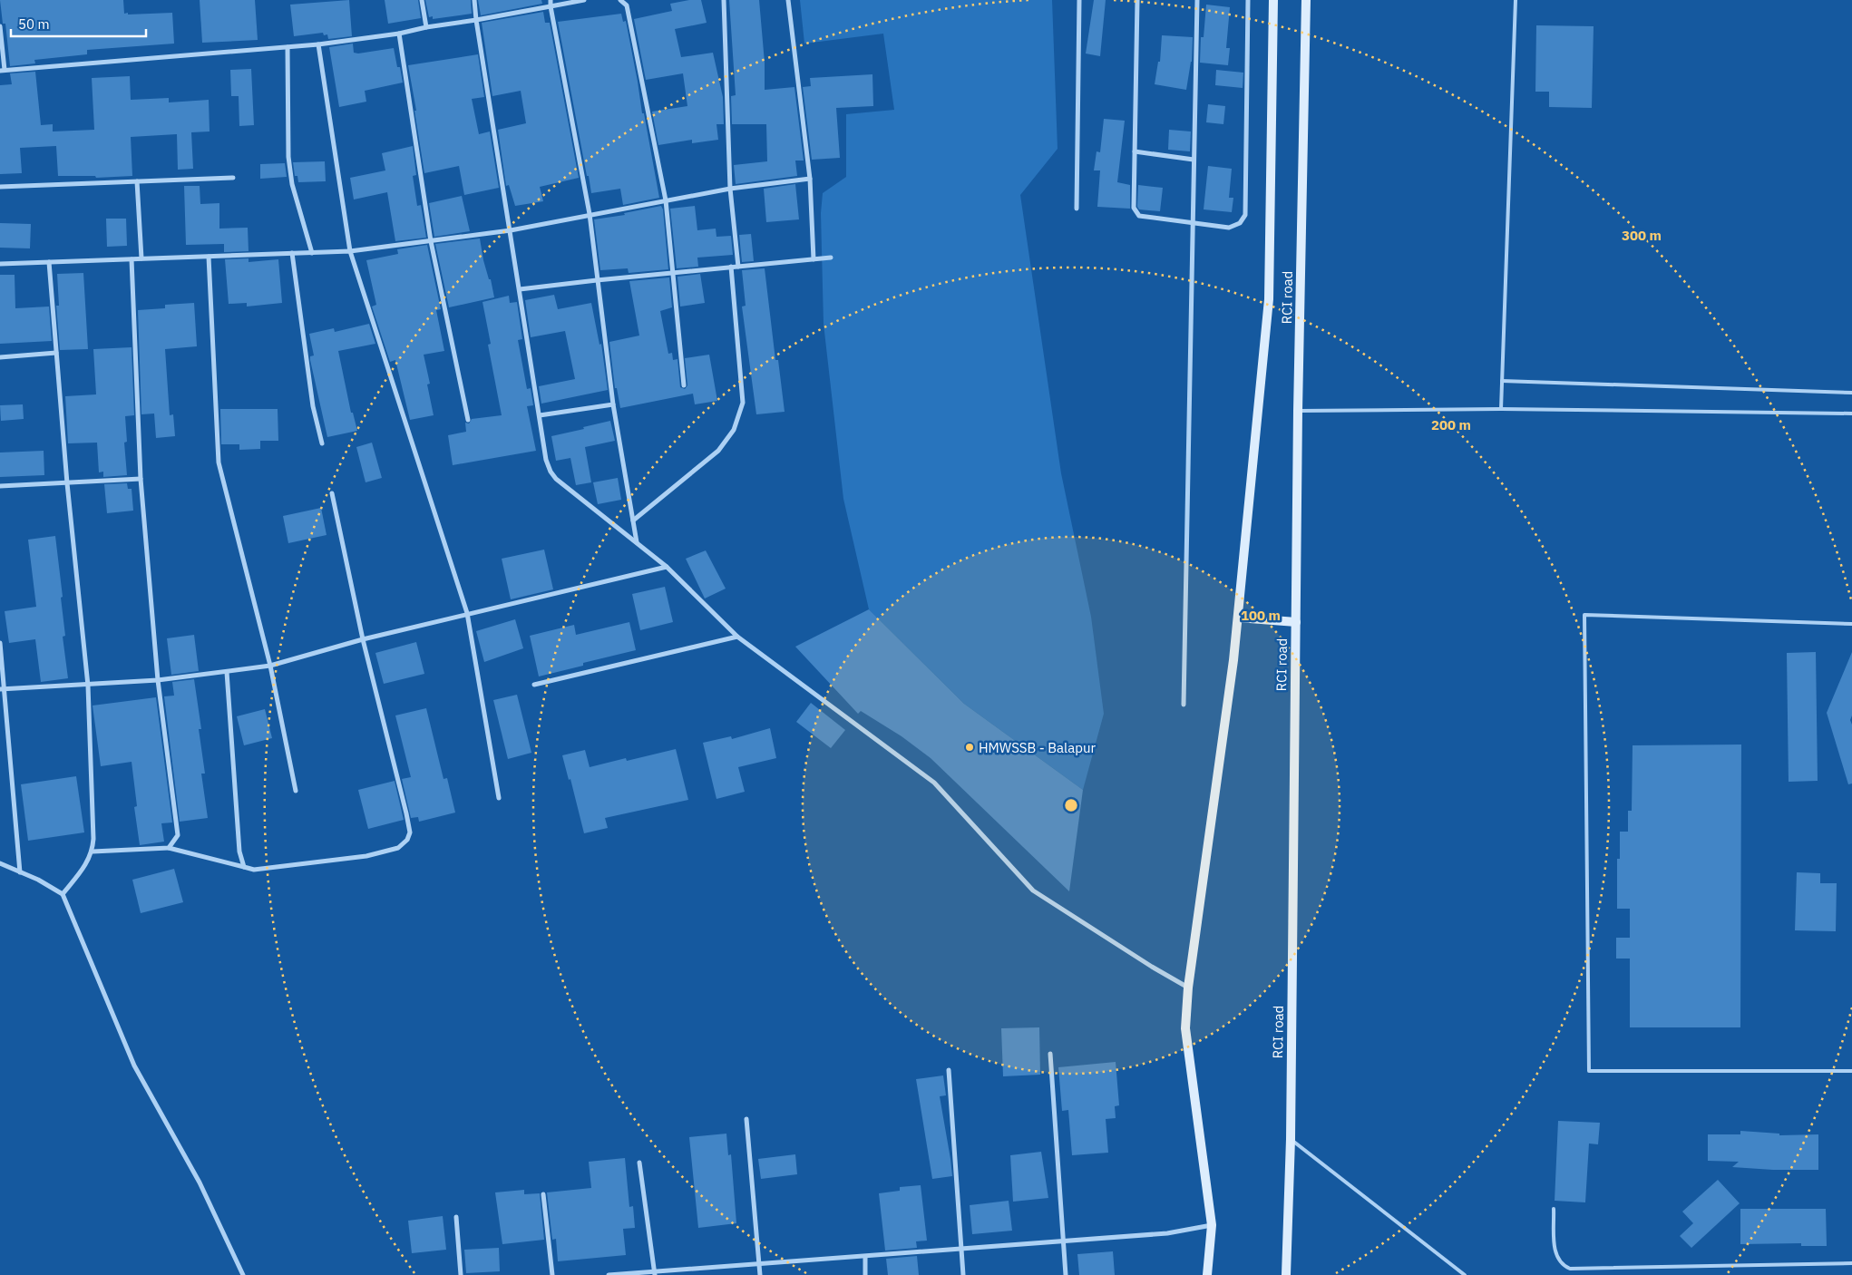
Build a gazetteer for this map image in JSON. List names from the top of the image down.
{
  "streets": {
    "main road": ["RCI road"]
  },
  "places": ["HMWSSB - Balapur"],
  "scale_bar": "50 m",
  "rings": ["300 m", "200 m", "100 m"]
}
